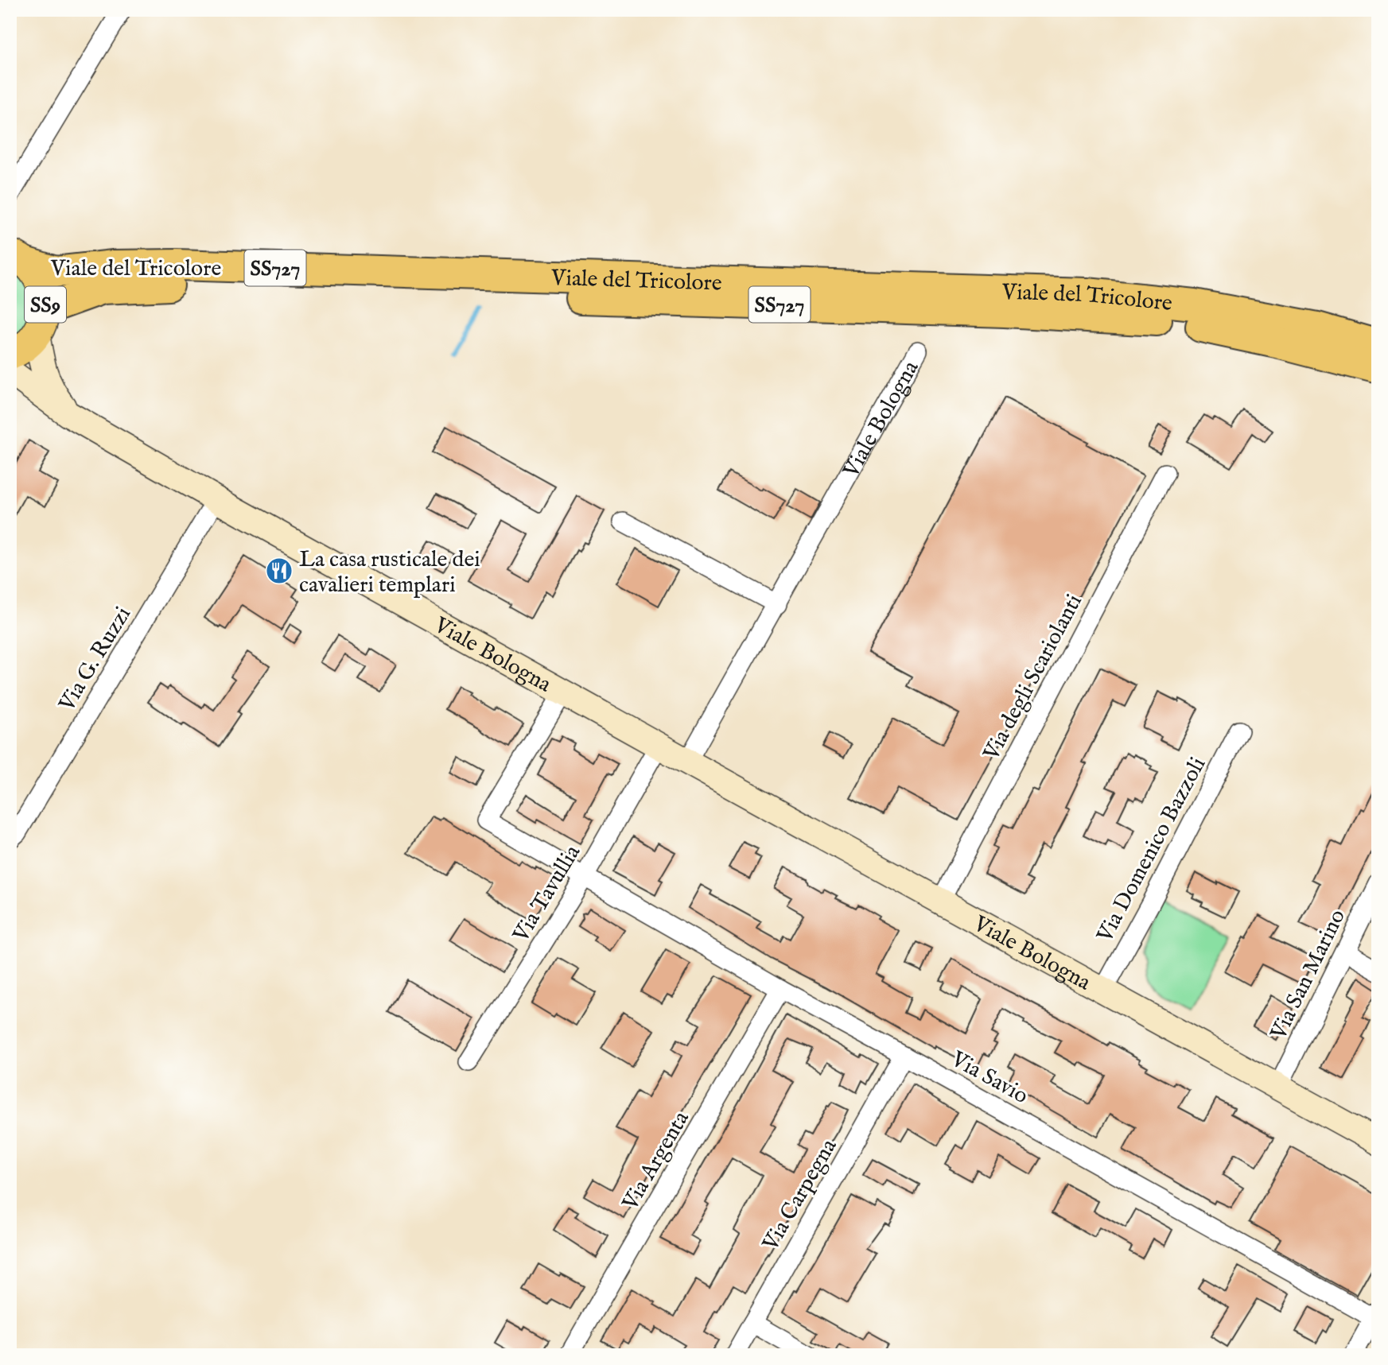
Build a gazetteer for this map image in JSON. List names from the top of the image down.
{
  "streets": {
    "highway": ["Viale del Tricolore", "SS727"],
    "main road": ["SS9", "Viale Bologna"],
    "street": [
      "Via G. Ruzzi",
      "Via degli Scariolanti",
      "Via Domenico Bazzoli",
      "Via Tavullia",
      "Via San Marino",
      "Via Savio",
      "Via Argenta",
      "Via Carpegna"
    ]
  },
  "crossings": [
    ["Viale del Tricolore", "SS9"],
    ["Viale del Tricolore", "Viale Bologna"],
    ["SS9", "Viale Bologna"],
    ["Viale Bologna", "Via G. Ruzzi"],
    ["Viale Bologna", "Via degli Scariolanti"],
    ["Viale Bologna", "Via Domenico Bazzoli"],
    ["Viale Bologna", "Via Tavullia"],
    ["Viale Bologna", "Via San Marino"],
    ["Viale Bologna", "Via Savio"],
    ["Via Tavullia", "Via Savio"],
    ["Via Savio", "Via Argenta"],
    ["Via Savio", "Via Carpegna"]
  ],
  "places": {
    "restaurant": ["La casa rusticale dei cavalieri templari"]
  }
}
